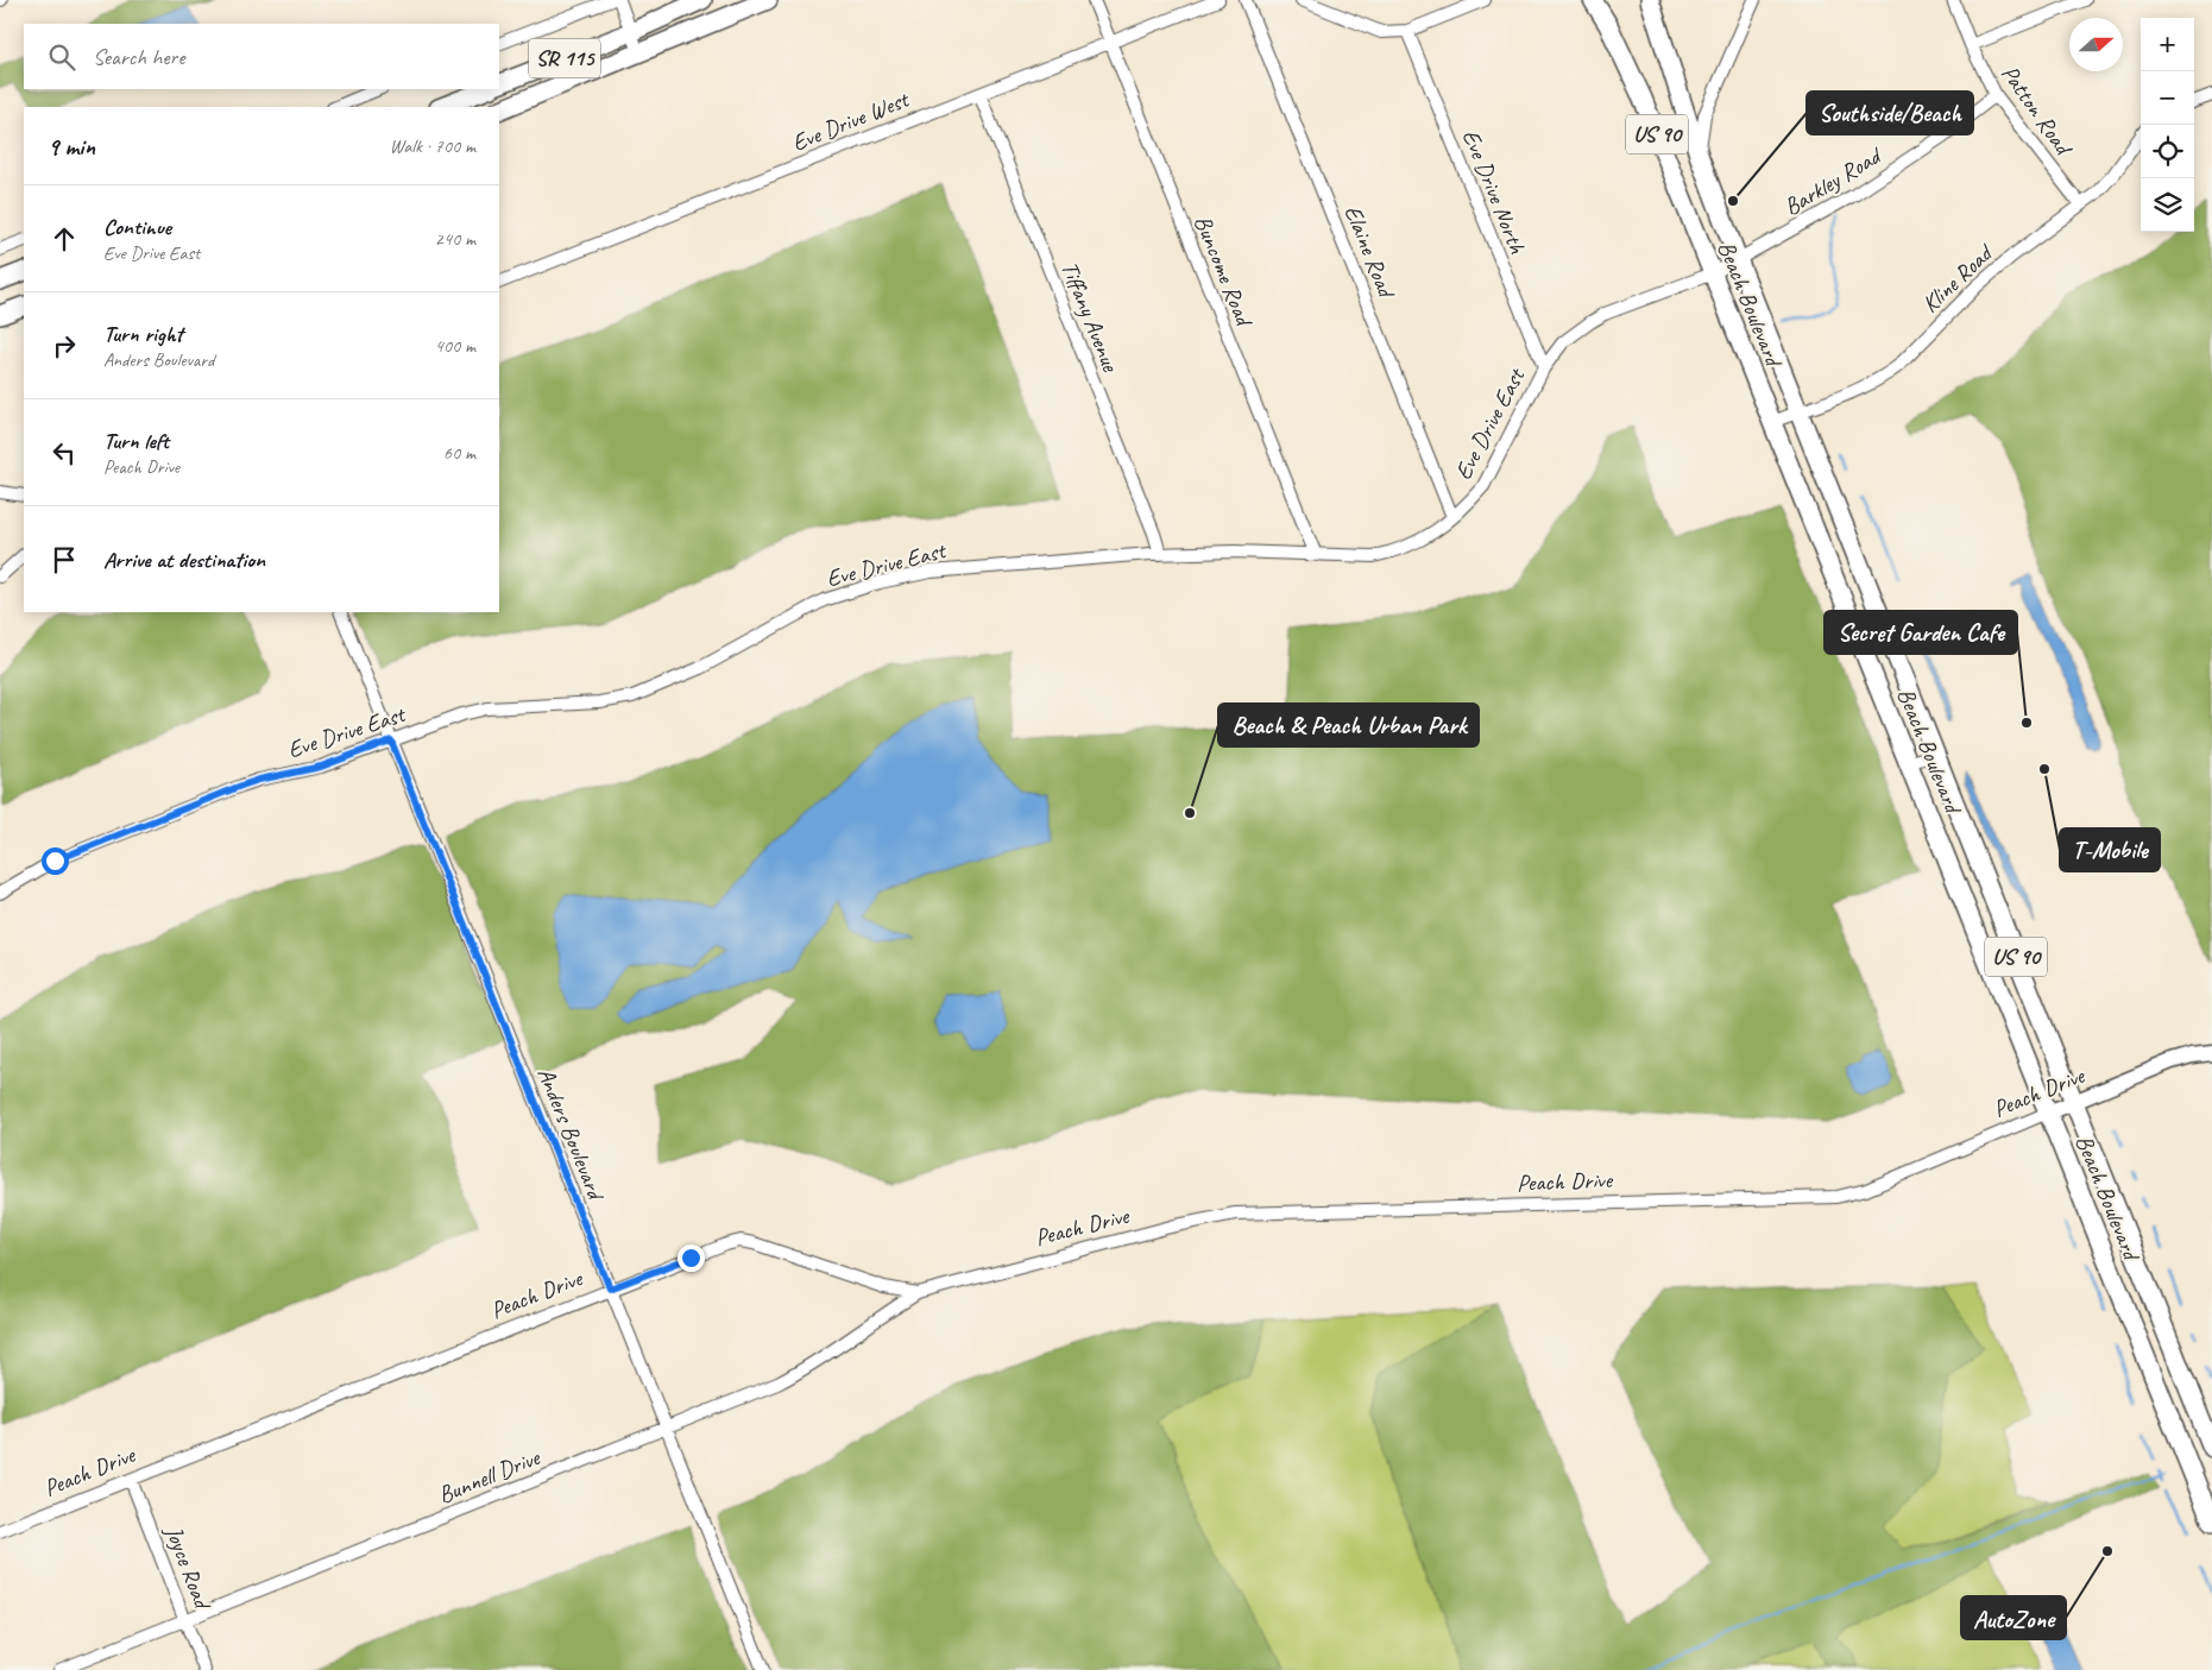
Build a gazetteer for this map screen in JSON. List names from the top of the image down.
{
  "streets": {
    "highway": ["SR 115", "US 90", "Beach Boulevard"],
    "main road": ["Peach Drive"],
    "street": [
      "Patton Road",
      "Eve Drive West",
      "Barkley Road",
      "Eve Drive North",
      "Elaine Road",
      "Buncome Road",
      "Kline Road",
      "Tiffany Avenue",
      "Eve Drive East",
      "Anders Boulevard",
      "Bunnell Drive",
      "Joyce Road"
    ]
  },
  "crossings": [
    ["Patton Road", "Barkley Road"],
    ["Patton Road", "Kline Road"],
    ["Eve Drive West", "Buncome Road"],
    ["Eve Drive West", "Tiffany Avenue"],
    ["US 90", "Barkley Road"],
    ["US 90", "Kline Road"],
    ["US 90", "Peach Drive"],
    ["Barkley Road", "Beach Boulevard"],
    ["Barkley Road", "Eve Drive East"],
    ["Eve Drive North", "Eve Drive East"],
    ["Elaine Road", "Eve Drive East"],
    ["Buncome Road", "Eve Drive East"],
    ["Kline Road", "Beach Boulevard"],
    ["Beach Boulevard", "Eve Drive East"],
    ["Beach Boulevard", "Peach Drive"],
    ["Tiffany Avenue", "Eve Drive East"],
    ["Eve Drive East", "Anders Boulevard"],
    ["Peach Drive", "Anders Boulevard"],
    ["Peach Drive", "Bunnell Drive"],
    ["Peach Drive", "Joyce Road"],
    ["Anders Boulevard", "Bunnell Drive"],
    ["Bunnell Drive", "Joyce Road"]
  ],
  "places": [
    "Southside/Beach",
    "Secret Garden Cafe",
    "T-Mobile",
    "Beach & Peach Urban Park",
    "AutoZone"
  ],
  "north": "right",
  "page": {
    "map_buttons": ["+", "−"],
    "search": "Search here",
    "heading": ["9 min", "Walk · 700 m"],
    "list": [
      ["Continue", "Eve Drive East", "240 m"],
      ["Turn right", "Anders Boulevard", "400 m"],
      ["Turn left", "Peach Drive", "60 m"],
      "Arrive at destination"
    ]
  }
}
